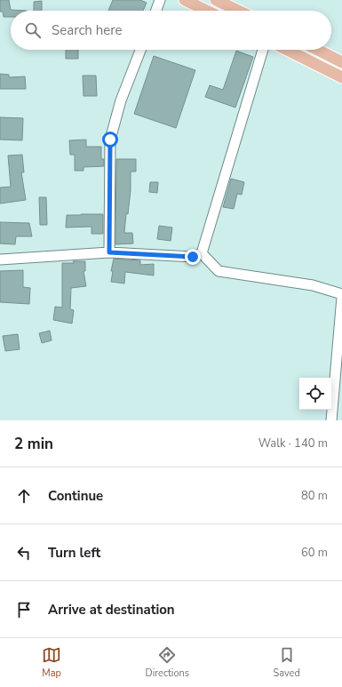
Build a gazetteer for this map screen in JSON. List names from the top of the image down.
{
  "page": {
    "search": "Search here",
    "heading": ["2 min", "Walk · 140 m"],
    "list": [
      ["Continue", "80 m"],
      ["Turn left", "60 m"],
      "Arrive at destination"
    ],
    "nav": ["Map", "Directions", "Saved"]
  }
}
